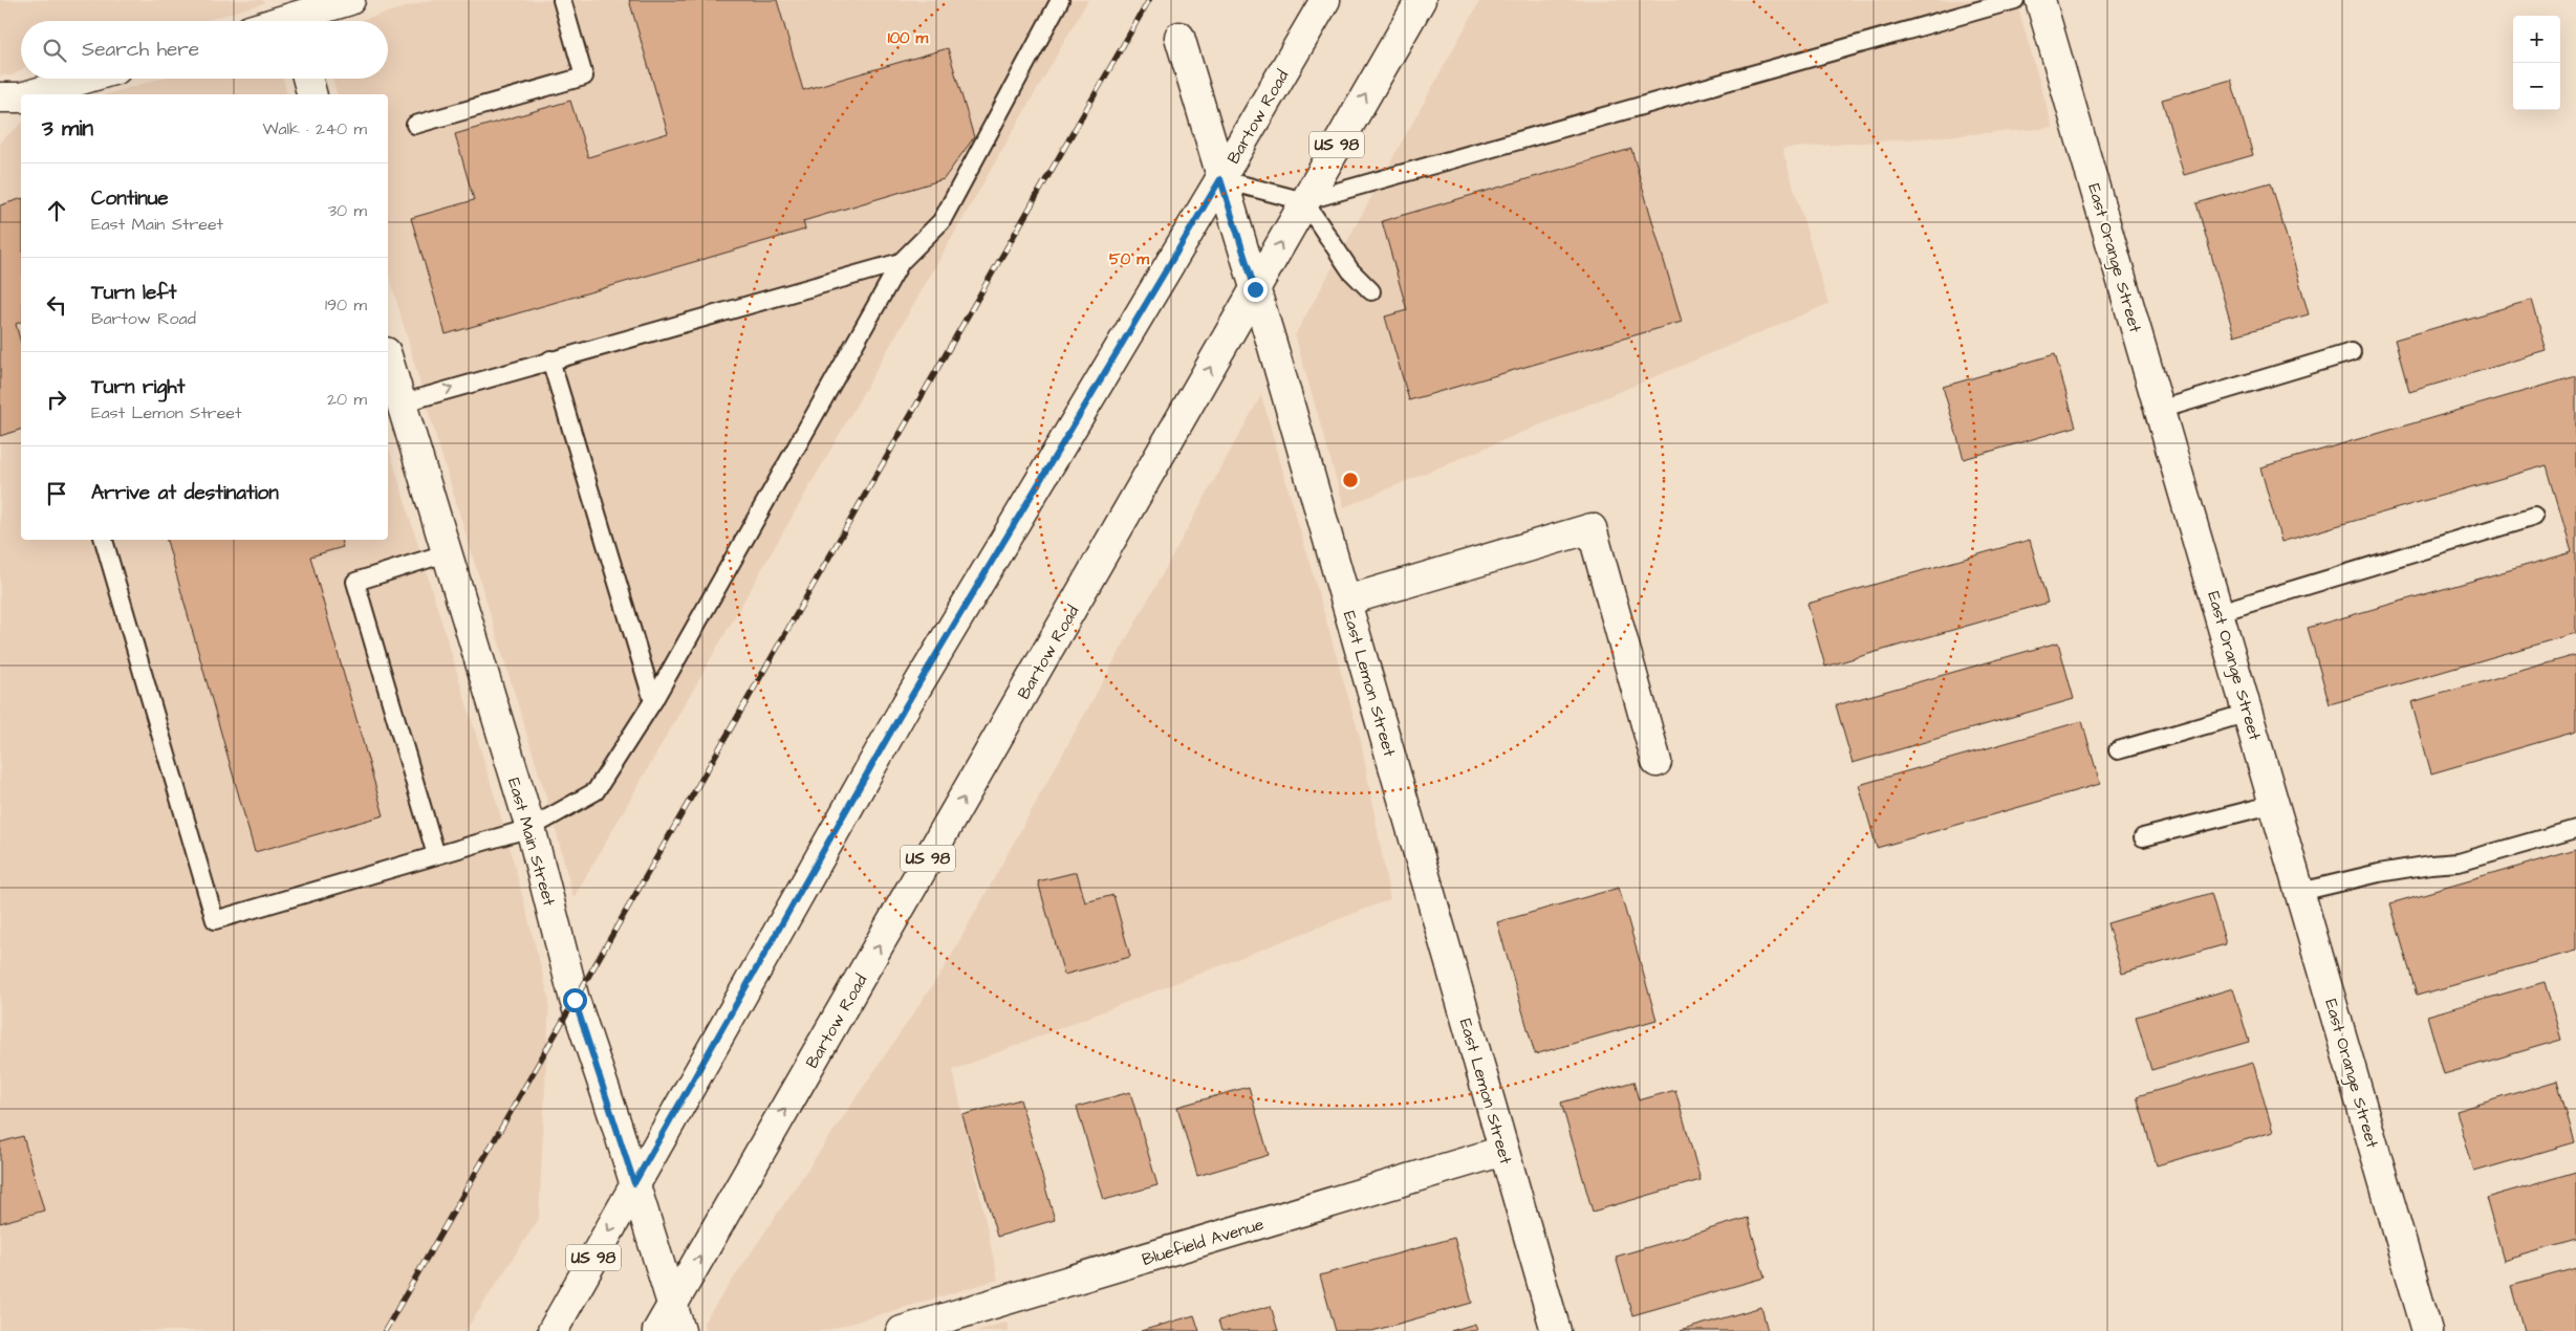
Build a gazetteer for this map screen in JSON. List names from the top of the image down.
{
  "streets": {
    "main road": [
      "Bartow Road",
      "US 98",
      "East Orange Street",
      "East Lemon Street",
      "East Main Street",
      "Bluefield Avenue"
    ]
  },
  "crossings": [
    ["Bartow Road", "US 98"],
    ["Bartow Road", "East Lemon Street"],
    ["Bartow Road", "East Main Street"],
    ["US 98", "East Main Street"],
    ["East Lemon Street", "Bluefield Avenue"]
  ],
  "page": {
    "map_buttons": ["+", "−"],
    "search": "Search here",
    "heading": ["3 min", "Walk · 240 m"],
    "list": [
      ["Continue", "East Main Street", "30 m"],
      ["Turn left", "Bartow Road", "190 m"],
      ["Turn right", "East Lemon Street", "20 m"],
      "Arrive at destination"
    ]
  },
  "rings": ["100 m", "50 m"]
}
